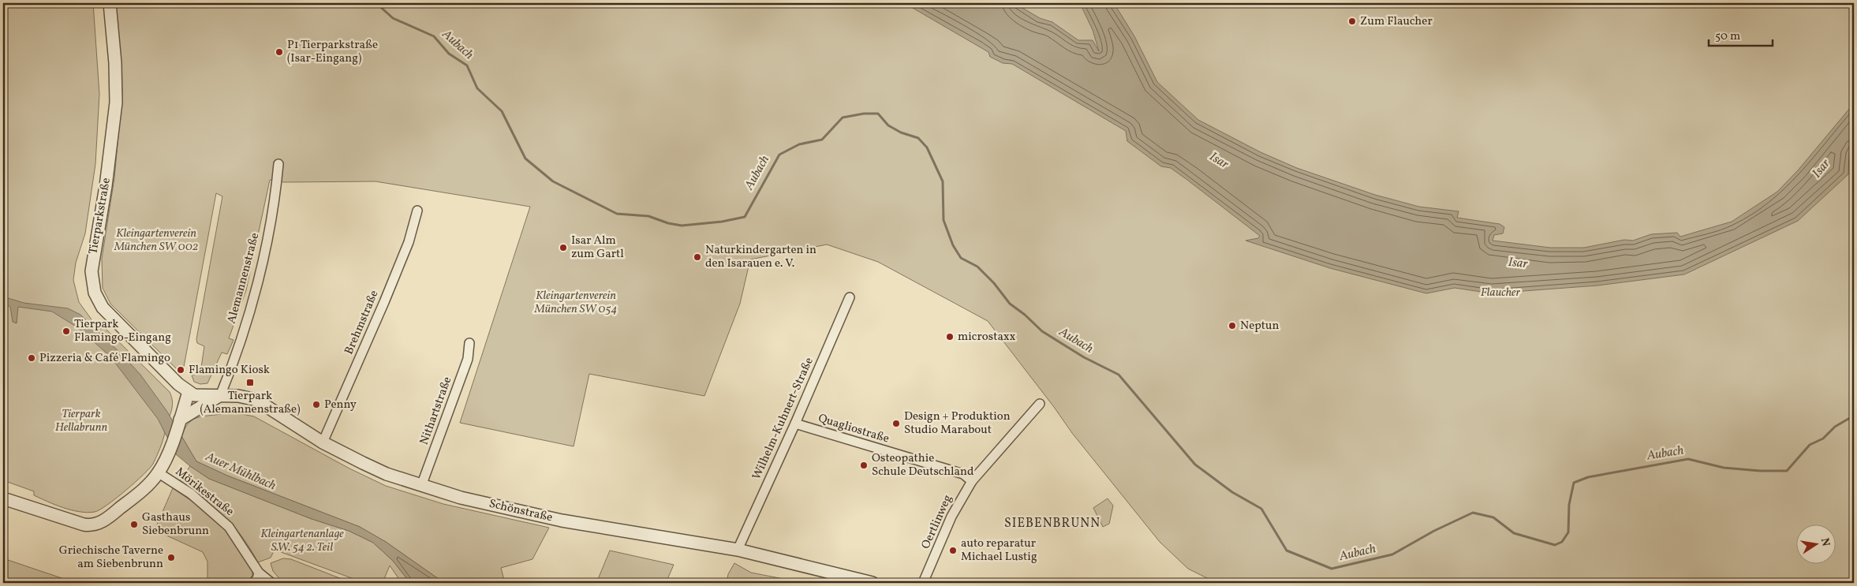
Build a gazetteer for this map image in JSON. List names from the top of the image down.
{
  "streets": {
    "street": [
      "Tierparkstraße",
      "Alemannenstraße",
      "Brehmstraße",
      "Nithartstraße",
      "Wilhelm-Kuhnert-Straße",
      "Quagliostraße",
      "Mörikestraße",
      "Schönstraße",
      "Oertlinweg"
    ]
  },
  "crossings": [
    ["Tierparkstraße", "Schönstraße"],
    ["Alemannenstraße", "Schönstraße"],
    ["Brehmstraße", "Schönstraße"],
    ["Nithartstraße", "Schönstraße"],
    ["Wilhelm-Kuhnert-Straße", "Quagliostraße"],
    ["Wilhelm-Kuhnert-Straße", "Schönstraße"],
    ["Quagliostraße", "Oertlinweg"]
  ],
  "districts": ["SIEBENBRUNN"],
  "water": ["Aubach", "Isar", "Auer Mühlbach"],
  "parks": [
    "Kleingartenverein München SW 002",
    "Flaucher",
    "Kleingartenverein München SW 054",
    "Tierpark Hellabrunn",
    "Kleingartenanlage S.W. 54 2. Teil"
  ],
  "places": {
    "other": [
      "Zum Flaucher",
      "P1 Tierparkstraße (Isar-Eingang)",
      "Isar Alm zum Gartl",
      "Naturkindergarten in den Isarauen e. V.",
      "Neptun",
      "Tierpark Flamingo-Eingang",
      "microstaxx",
      "Pizzeria & Café Flamingo",
      "Flamingo Kiosk",
      "Penny",
      "Design + Produktion Studio Marabout",
      "Osteopathie Schule Deutschland",
      "Gasthaus Siebenbrunn",
      "auto reparatur Michael Lustig",
      "Griechische Taverne am Siebenbrunn"
    ],
    "transit": ["Tierpark (Alemannenstraße)"]
  },
  "scale_bar": "50 m",
  "north": "right"
}
